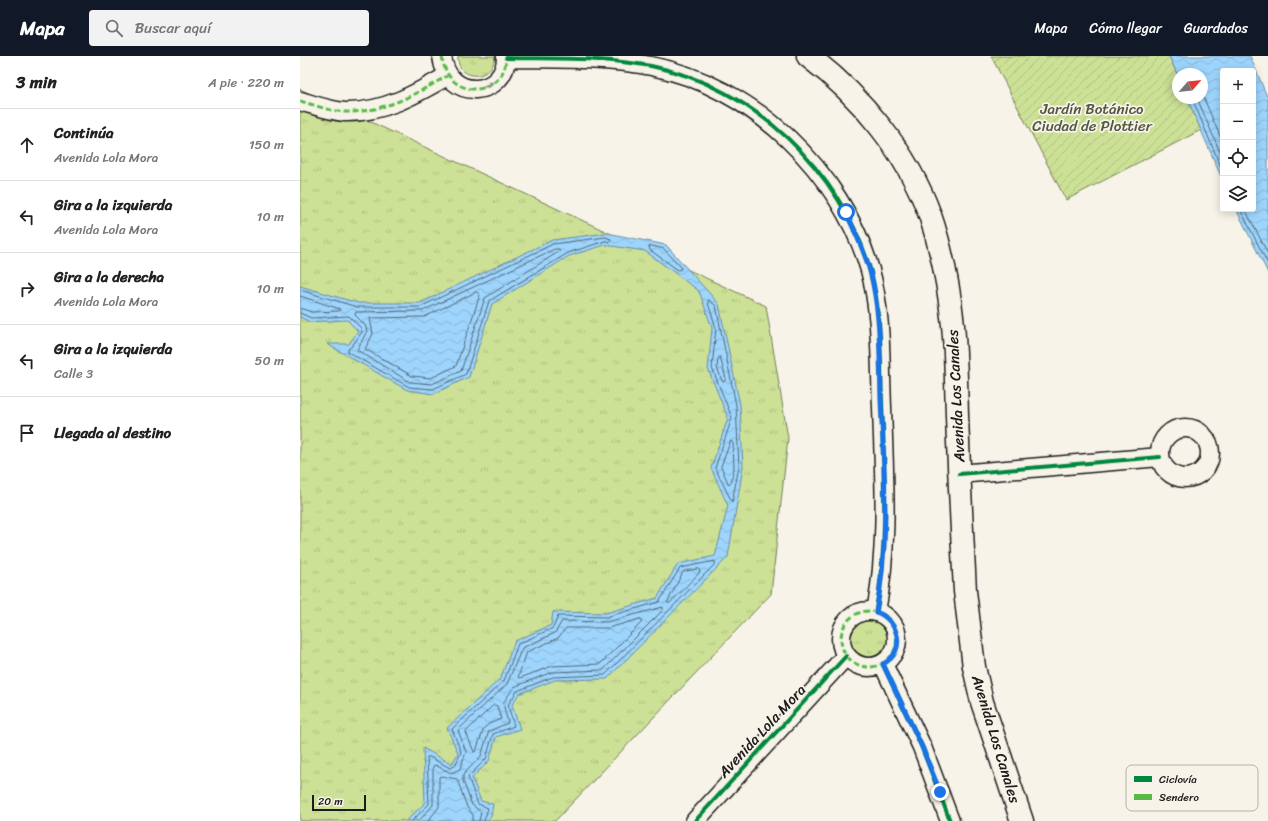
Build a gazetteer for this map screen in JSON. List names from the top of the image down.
{
  "streets": {
    "main road": ["Avenida Los Canales"],
    "street": ["Avenida Lola Mora"]
  },
  "parks": ["Jardín Botánico Ciudad de Plottier"],
  "legend": ["Ciclovía", "Sendero"],
  "scale_bar": "20 m",
  "north": "top right",
  "page": {
    "header": "Mapa",
    "search": "Buscar aquí",
    "nav": ["Mapa", "Cómo llegar", "Guardados"],
    "heading": ["3 min", "A pie · 220 m"],
    "map_buttons": ["+", "−"],
    "list": [
      ["Continúa", "Avenida Lola Mora", "150 m"],
      ["Gira a la izquierda", "Avenida Lola Mora", "10 m"],
      ["Gira a la derecha", "Avenida Lola Mora", "10 m"],
      ["Gira a la izquierda", "Calle 3", "50 m"],
      "Llegada al destino"
    ],
    "scale": "20 m"
  }
}
